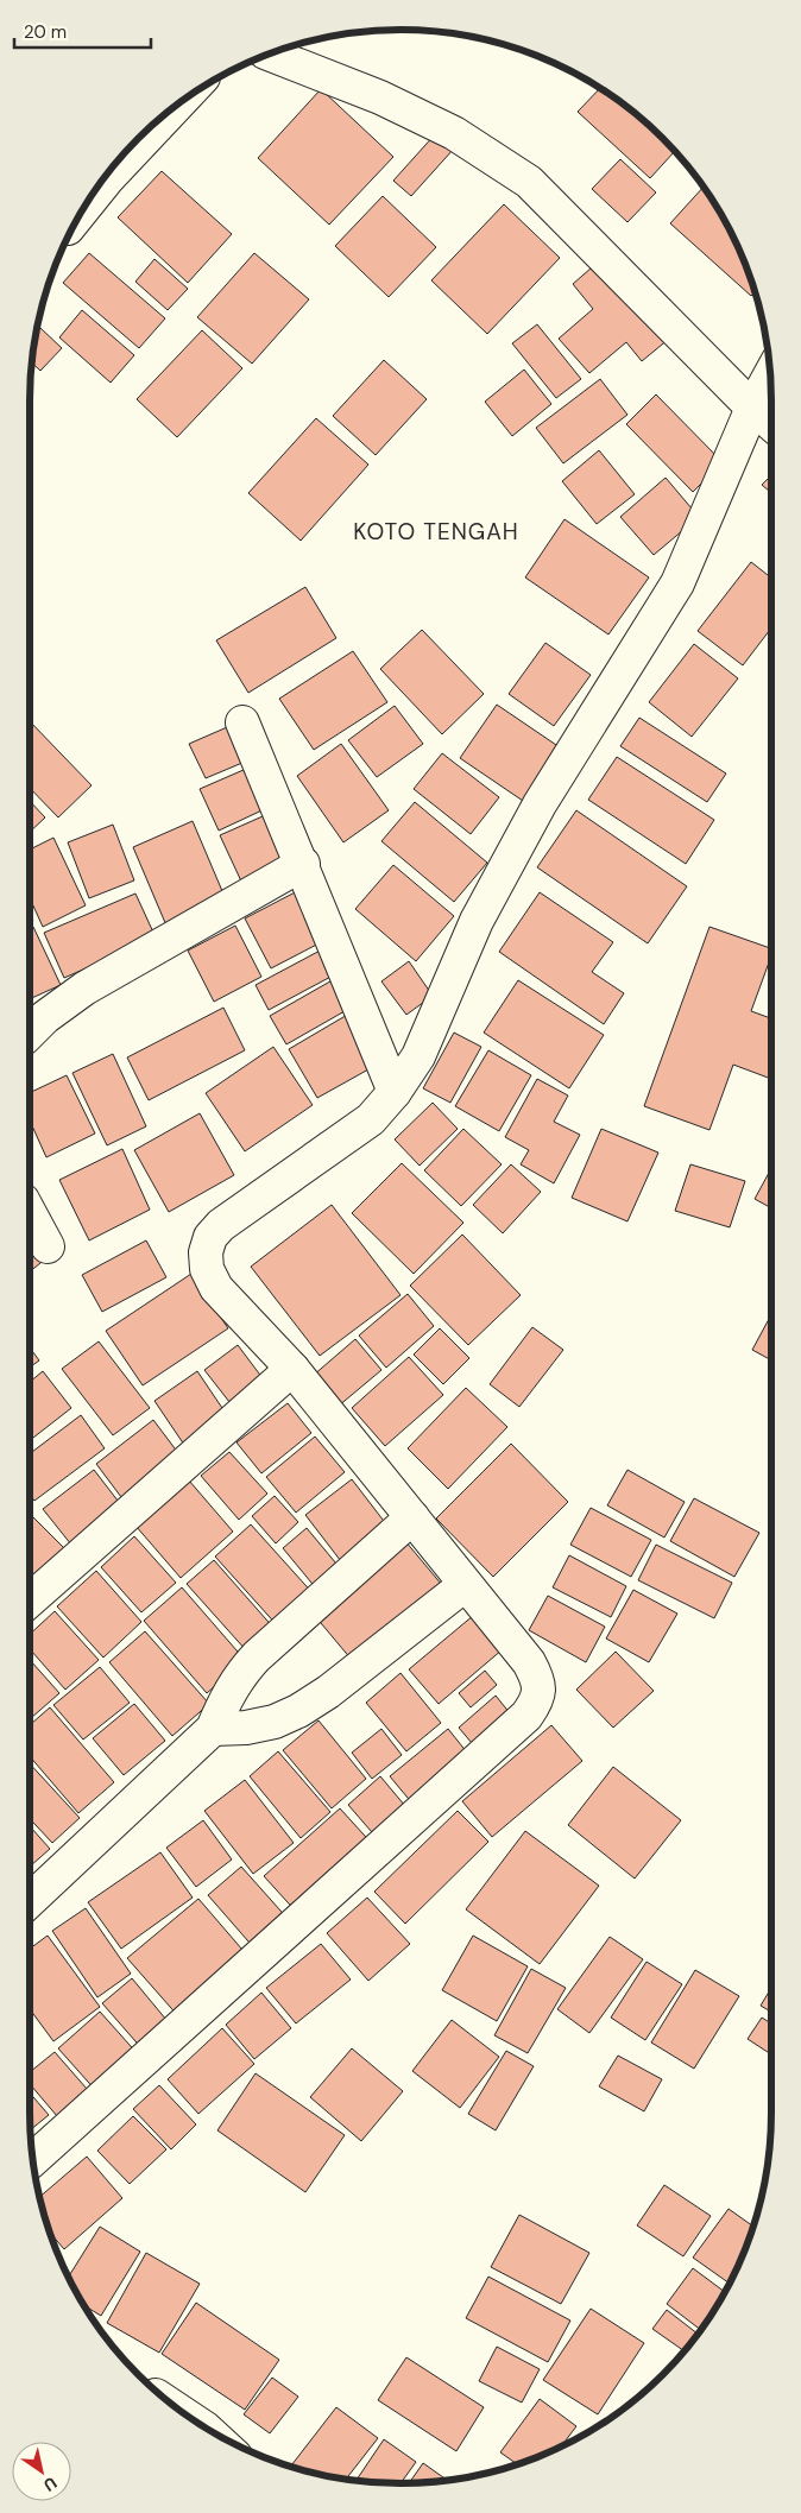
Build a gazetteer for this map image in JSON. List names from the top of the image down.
{
  "districts": ["KOTO TENGAH"],
  "scale_bar": "20 m",
  "north": "bottom right"
}
